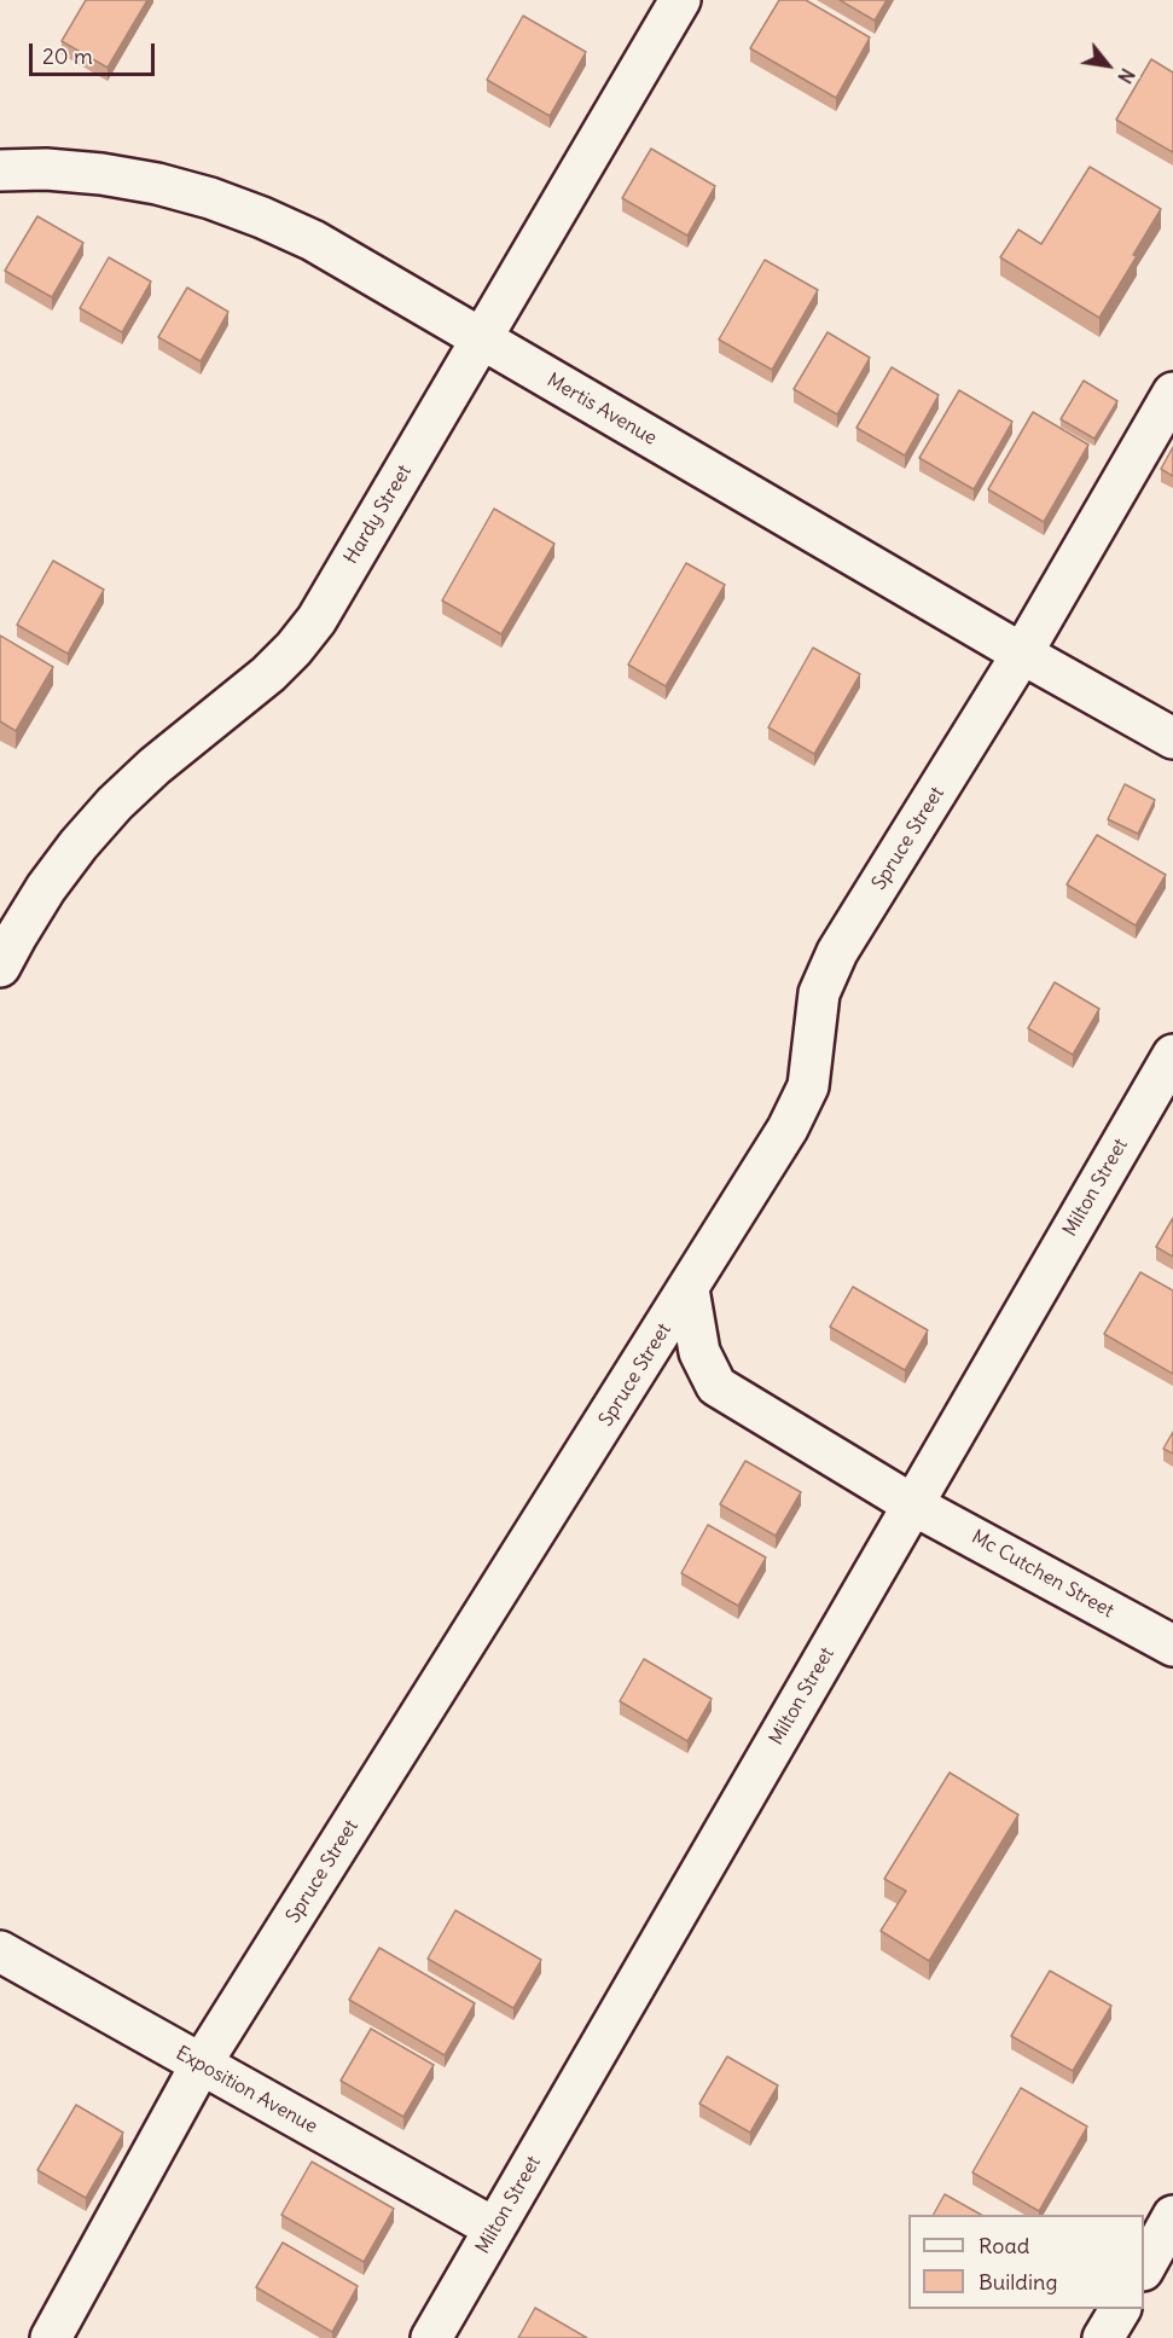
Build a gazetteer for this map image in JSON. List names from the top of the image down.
{
  "streets": {
    "street": [
      "Mertis Avenue",
      "Hardy Street",
      "Spruce Street",
      "Milton Street",
      "Mc Cutchen Street",
      "Exposition Avenue"
    ]
  },
  "crossings": [
    ["Mertis Avenue", "Hardy Street"],
    ["Mertis Avenue", "Spruce Street"],
    ["Spruce Street", "Mc Cutchen Street"],
    ["Spruce Street", "Exposition Avenue"],
    ["Milton Street", "Mc Cutchen Street"],
    ["Milton Street", "Exposition Avenue"]
  ],
  "legend": ["Road", "Building"],
  "scale_bar": "20 m",
  "north": "bottom right"
}
